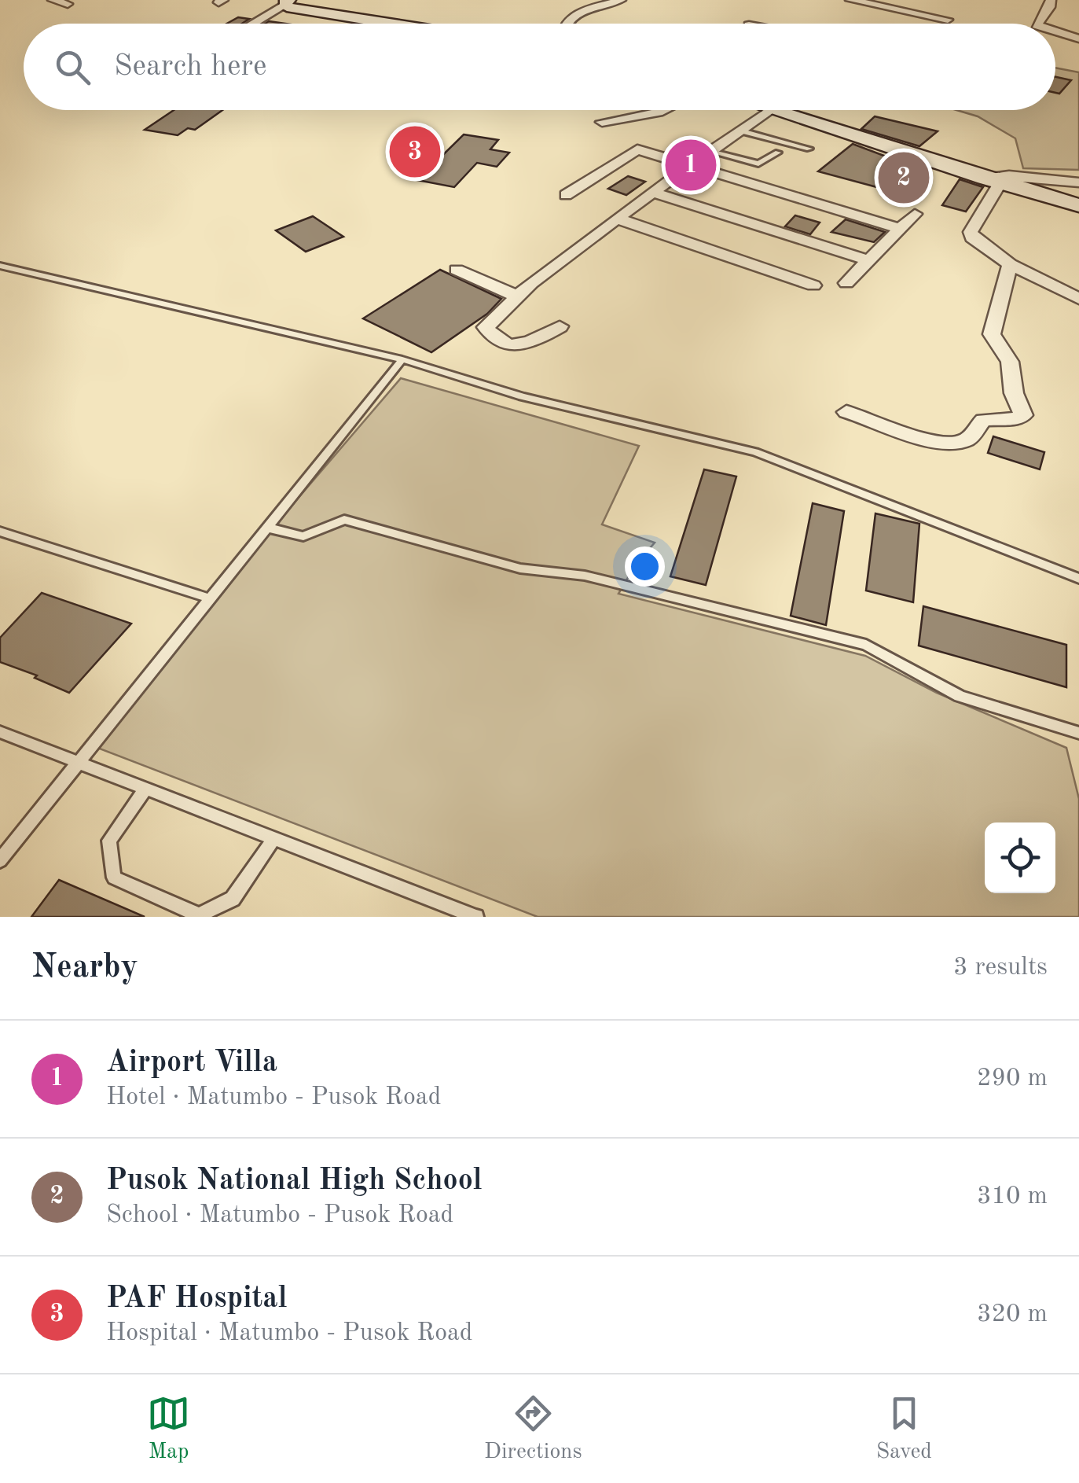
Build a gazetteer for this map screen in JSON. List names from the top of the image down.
{
  "page": {
    "search": "Search here",
    "pins": ["3", "1", "2"],
    "heading": ["Nearby", "3 results"],
    "list": [
      {
        "mark": "1",
        "name": "Airport Villa",
        "note": "Hotel · Matumbo - Pusok Road",
        "value": "290 m"
      },
      {
        "mark": "2",
        "name": "Pusok National High School",
        "note": "School · Matumbo - Pusok Road",
        "value": "310 m"
      },
      {
        "mark": "3",
        "name": "PAF Hospital",
        "note": "Hospital · Matumbo - Pusok Road",
        "value": "320 m"
      }
    ],
    "nav": ["Map", "Directions", "Saved"]
  }
}
